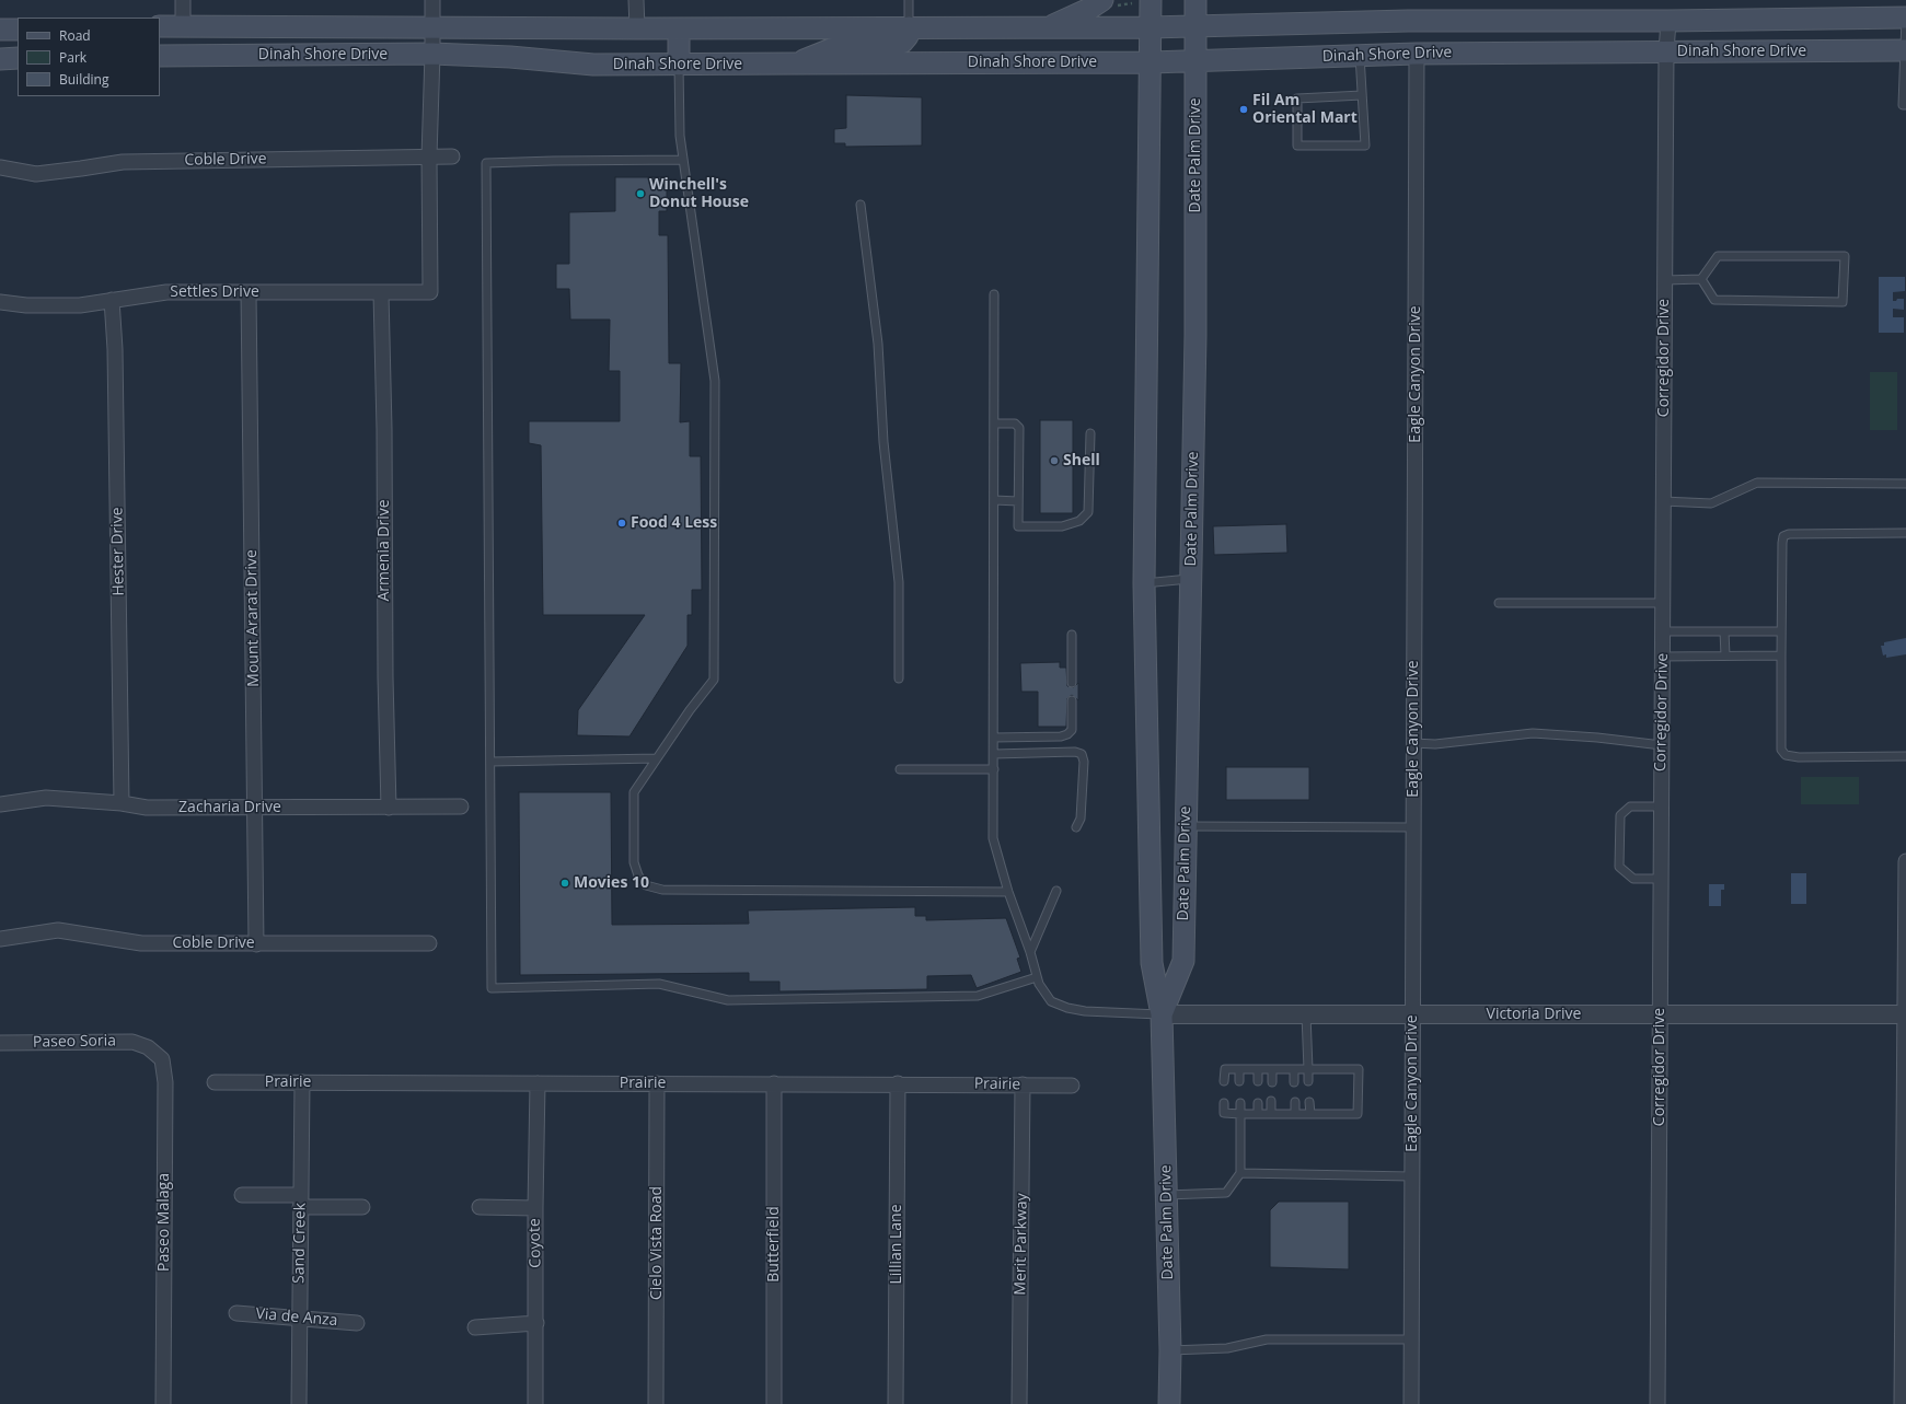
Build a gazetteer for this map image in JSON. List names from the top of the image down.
{
  "streets": {
    "main road": ["Dinah Shore Drive", "Date Palm Drive"],
    "street": [
      "Coble Drive",
      "Settles Drive",
      "Corregidor Drive",
      "Eagle Canyon Drive",
      "Armenia Drive",
      "Hester Drive",
      "Mount Ararat Drive",
      "Zacharia Drive",
      "Victoria Drive",
      "Paseo Soria",
      "Prairie",
      "Paseo Malaga",
      "Sand Creek",
      "Coyote",
      "Cielo Vista Road",
      "Butterfield",
      "Lillian Lane",
      "Merit Parkway",
      "Via de Anza"
    ]
  },
  "crossings": [
    ["Dinah Shore Drive", "Date Palm Drive"],
    ["Dinah Shore Drive", "Corregidor Drive"],
    ["Dinah Shore Drive", "Eagle Canyon Drive"],
    ["Date Palm Drive", "Victoria Drive"],
    ["Coble Drive", "Settles Drive"],
    ["Coble Drive", "Mount Ararat Drive"],
    ["Settles Drive", "Armenia Drive"],
    ["Settles Drive", "Hester Drive"],
    ["Settles Drive", "Mount Ararat Drive"],
    ["Corregidor Drive", "Victoria Drive"],
    ["Eagle Canyon Drive", "Victoria Drive"],
    ["Armenia Drive", "Zacharia Drive"],
    ["Hester Drive", "Zacharia Drive"],
    ["Mount Ararat Drive", "Zacharia Drive"],
    ["Paseo Soria", "Paseo Malaga"],
    ["Prairie", "Sand Creek"],
    ["Prairie", "Coyote"],
    ["Prairie", "Cielo Vista Road"],
    ["Prairie", "Butterfield"],
    ["Prairie", "Lillian Lane"],
    ["Prairie", "Merit Parkway"],
    ["Sand Creek", "Via de Anza"]
  ],
  "places": [
    "Fil Am Oriental Mart",
    "Winchell's Donut House",
    "Shell",
    "Food 4 Less",
    "Movies 10"
  ],
  "legend": ["Road", "Park", "Building"]
}
